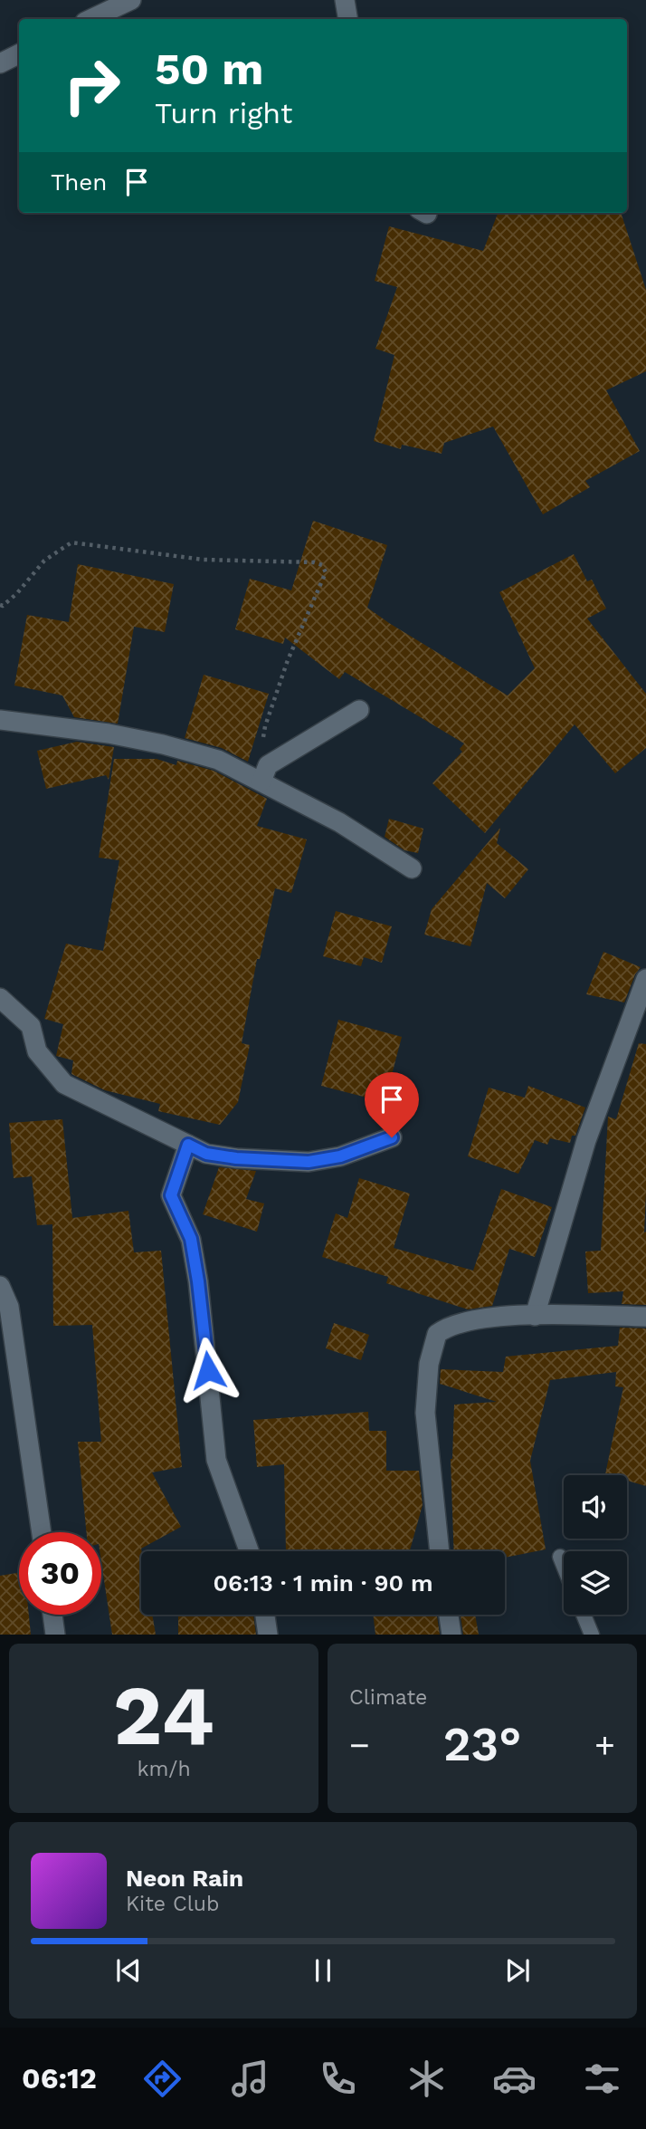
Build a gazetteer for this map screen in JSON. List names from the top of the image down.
{
  "page": {
    "turn": ["50 m", "Turn right"],
    "then": "Then",
    "limit": "30",
    "trip": "06:13 · 1 min · 90 m",
    "tile": [
      ["24", "km/h"],
      "Climate"
    ],
    "heat": ["−", "23°", "+"],
    "song": ["Neon Rain", "Kite Club"],
    "tabs": "06:12"
  }
}
